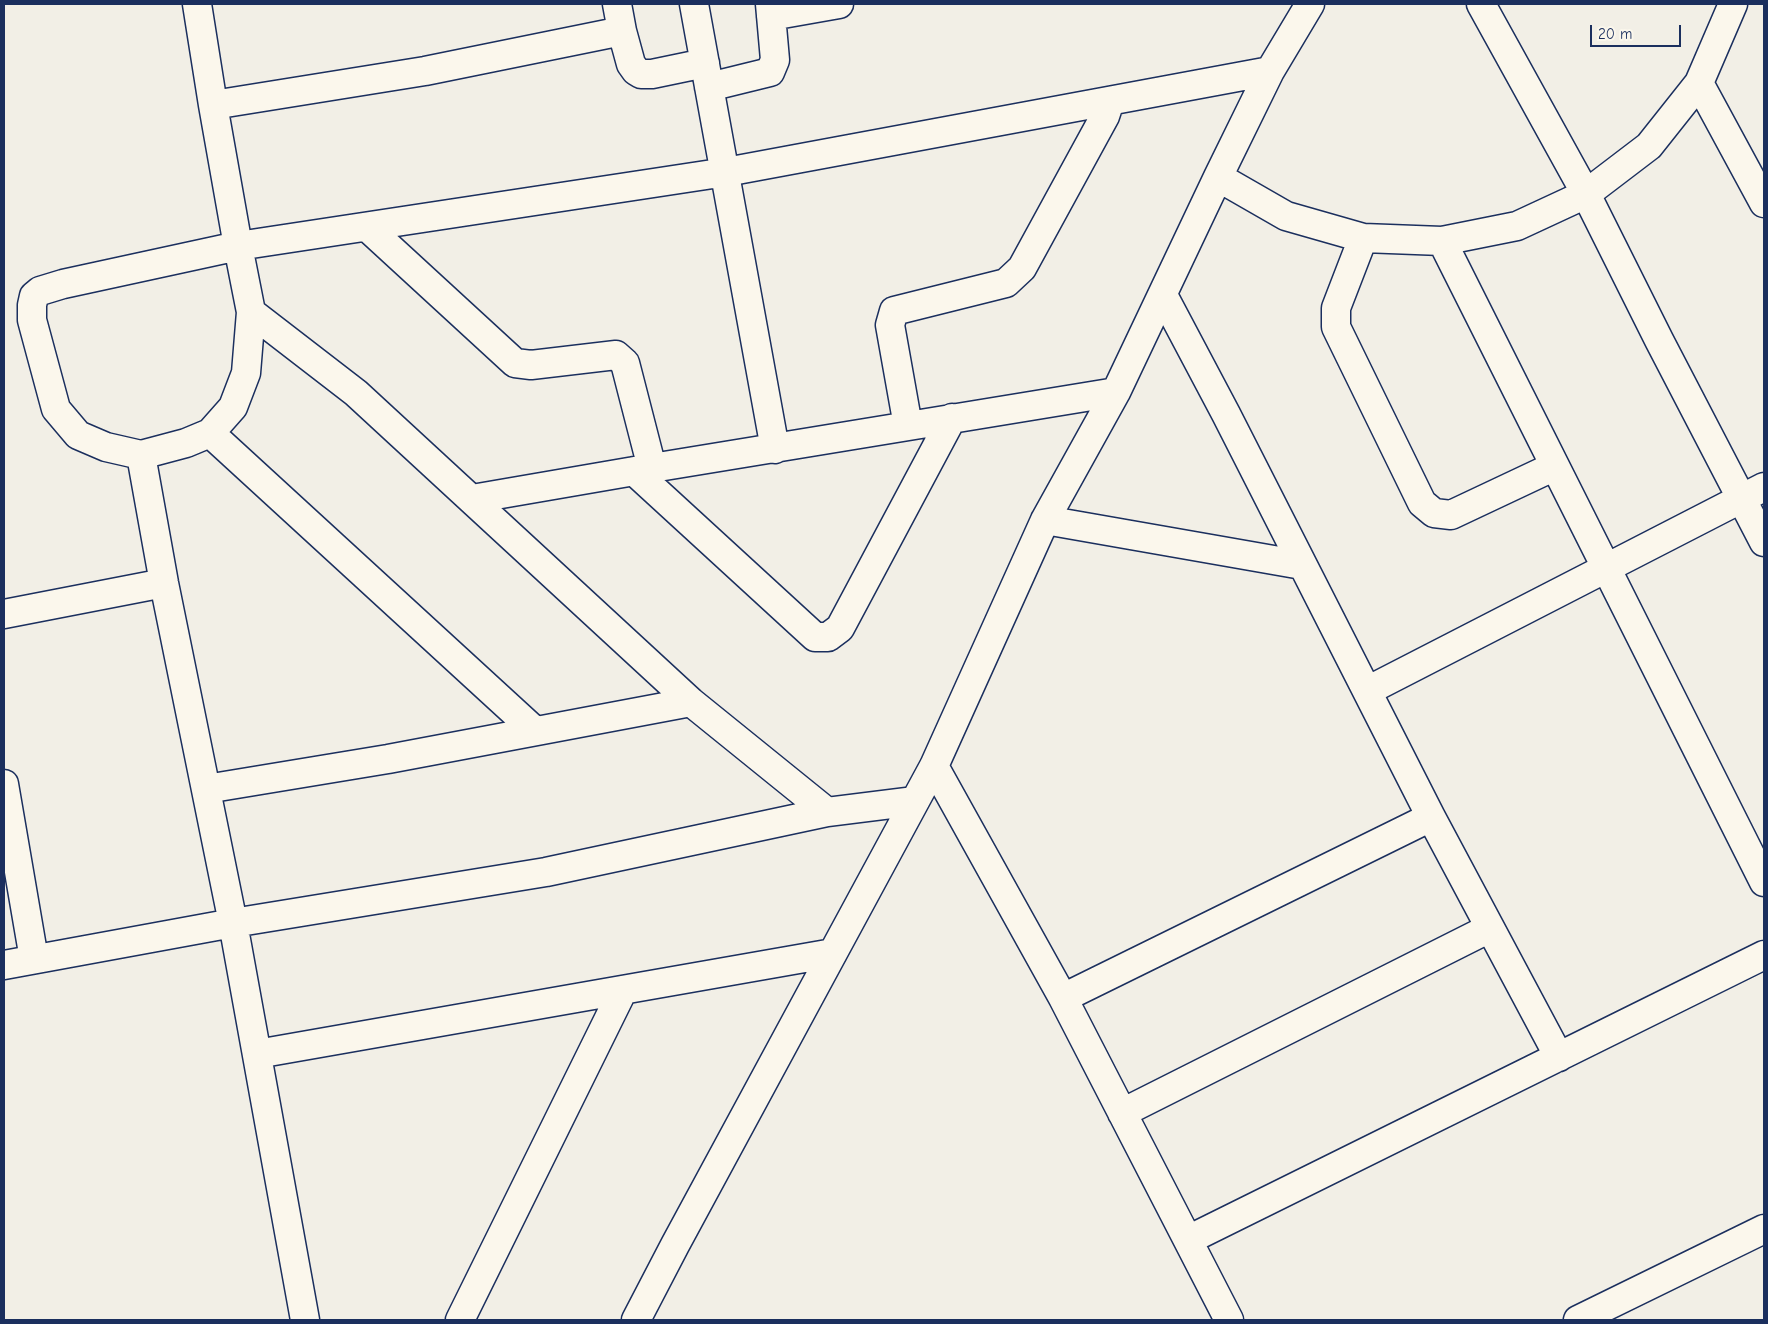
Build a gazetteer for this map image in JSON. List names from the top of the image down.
{
  "scale_bar": "20 m"
}
